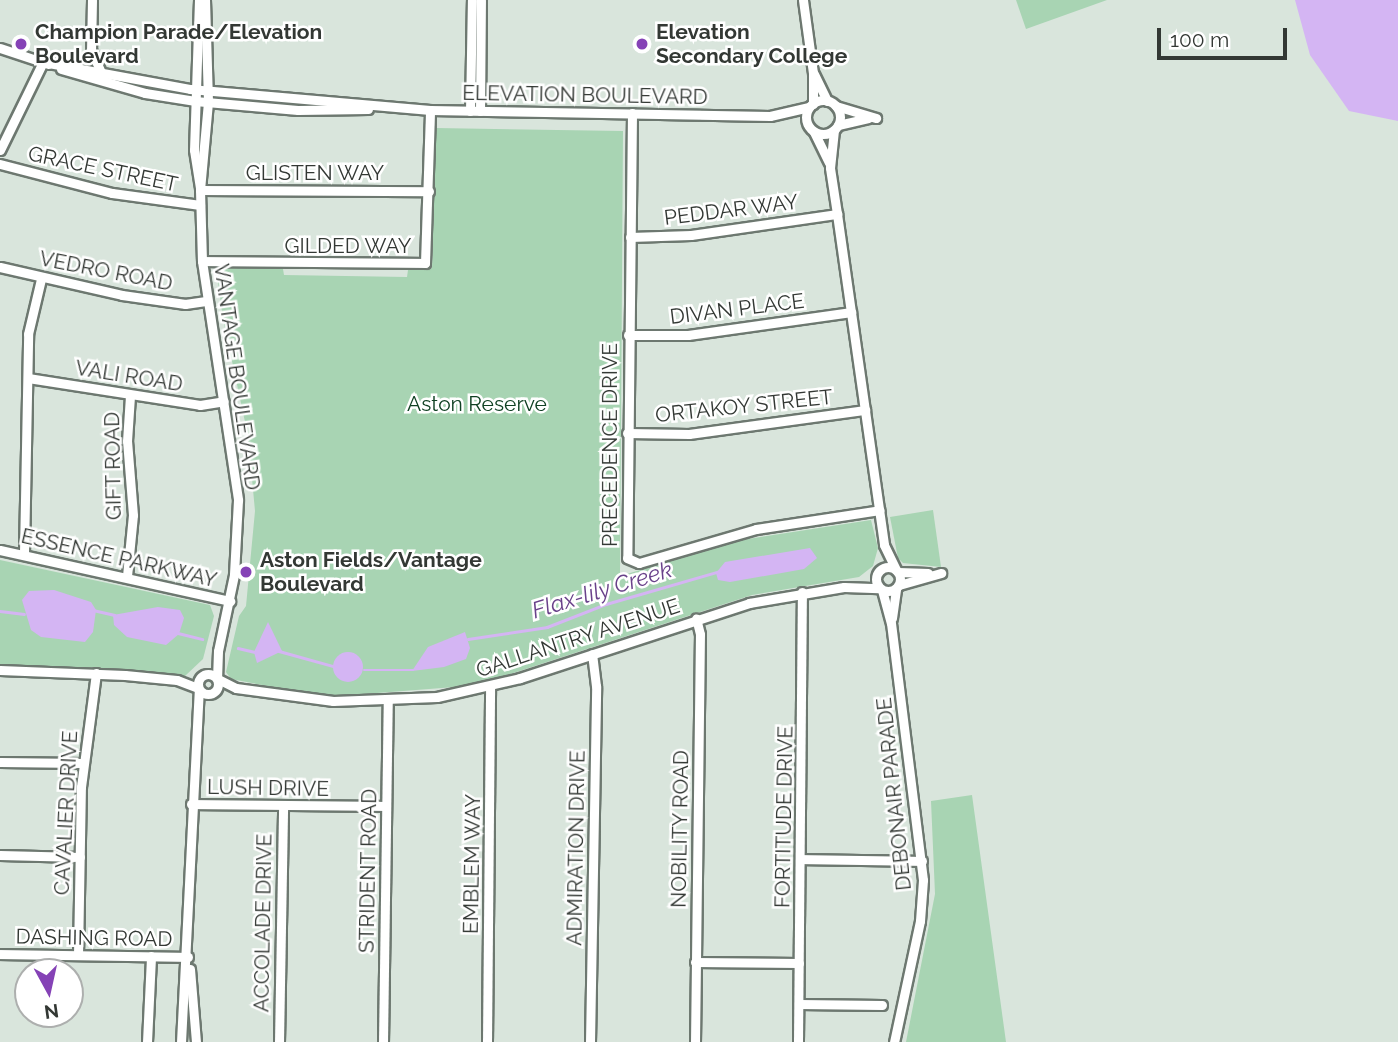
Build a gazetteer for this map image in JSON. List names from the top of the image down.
{
  "streets": {
    "street": [
      "ELEVATION BOULEVARD",
      "GRACE STREET",
      "GLISTEN WAY",
      "PEDDAR WAY",
      "GILDED WAY",
      "VEDRO ROAD",
      "DIVAN PLACE",
      "VALI ROAD",
      "VANTAGE BOULEVARD",
      "ORTAKOY STREET",
      "PRECEDENCE DRIVE",
      "GIFT ROAD",
      "ESSENCE PARKWAY",
      "GALLANTRY AVENUE",
      "LUSH DRIVE",
      "DEBONAIR PARADE",
      "CAVALIER DRIVE",
      "FORTITUDE DRIVE",
      "NOBILITY ROAD",
      "ADMIRATION DRIVE",
      "EMBLEM WAY",
      "STRIDENT ROAD",
      "ACCOLADE DRIVE",
      "DASHING ROAD"
    ]
  },
  "crossings": [
    ["ELEVATION BOULEVARD", "GILDED WAY"],
    ["ELEVATION BOULEVARD", "VANTAGE BOULEVARD"],
    ["ELEVATION BOULEVARD", "PRECEDENCE DRIVE"],
    ["GRACE STREET", "VANTAGE BOULEVARD"],
    ["GLISTEN WAY", "GILDED WAY"],
    ["GLISTEN WAY", "VANTAGE BOULEVARD"],
    ["PEDDAR WAY", "PRECEDENCE DRIVE"],
    ["GILDED WAY", "VANTAGE BOULEVARD"],
    ["VEDRO ROAD", "VANTAGE BOULEVARD"],
    ["DIVAN PLACE", "PRECEDENCE DRIVE"],
    ["VALI ROAD", "VANTAGE BOULEVARD"],
    ["VALI ROAD", "GIFT ROAD"],
    ["VANTAGE BOULEVARD", "ESSENCE PARKWAY"],
    ["VANTAGE BOULEVARD", "GALLANTRY AVENUE"],
    ["ORTAKOY STREET", "PRECEDENCE DRIVE"],
    ["GIFT ROAD", "ESSENCE PARKWAY"],
    ["GALLANTRY AVENUE", "DEBONAIR PARADE"],
    ["GALLANTRY AVENUE", "FORTITUDE DRIVE"],
    ["GALLANTRY AVENUE", "NOBILITY ROAD"],
    ["GALLANTRY AVENUE", "ADMIRATION DRIVE"],
    ["GALLANTRY AVENUE", "EMBLEM WAY"],
    ["GALLANTRY AVENUE", "STRIDENT ROAD"],
    ["LUSH DRIVE", "STRIDENT ROAD"],
    ["LUSH DRIVE", "ACCOLADE DRIVE"],
    ["CAVALIER DRIVE", "DASHING ROAD"]
  ],
  "water": ["Flax-lily Creek"],
  "parks": ["Aston Reserve"],
  "places": ["Champion Parade/Elevation Boulevard", "Elevation Secondary College", "Aston Fields/Vantage Boulevard"],
  "scale_bar": "100 m",
  "north": "bottom"
}
